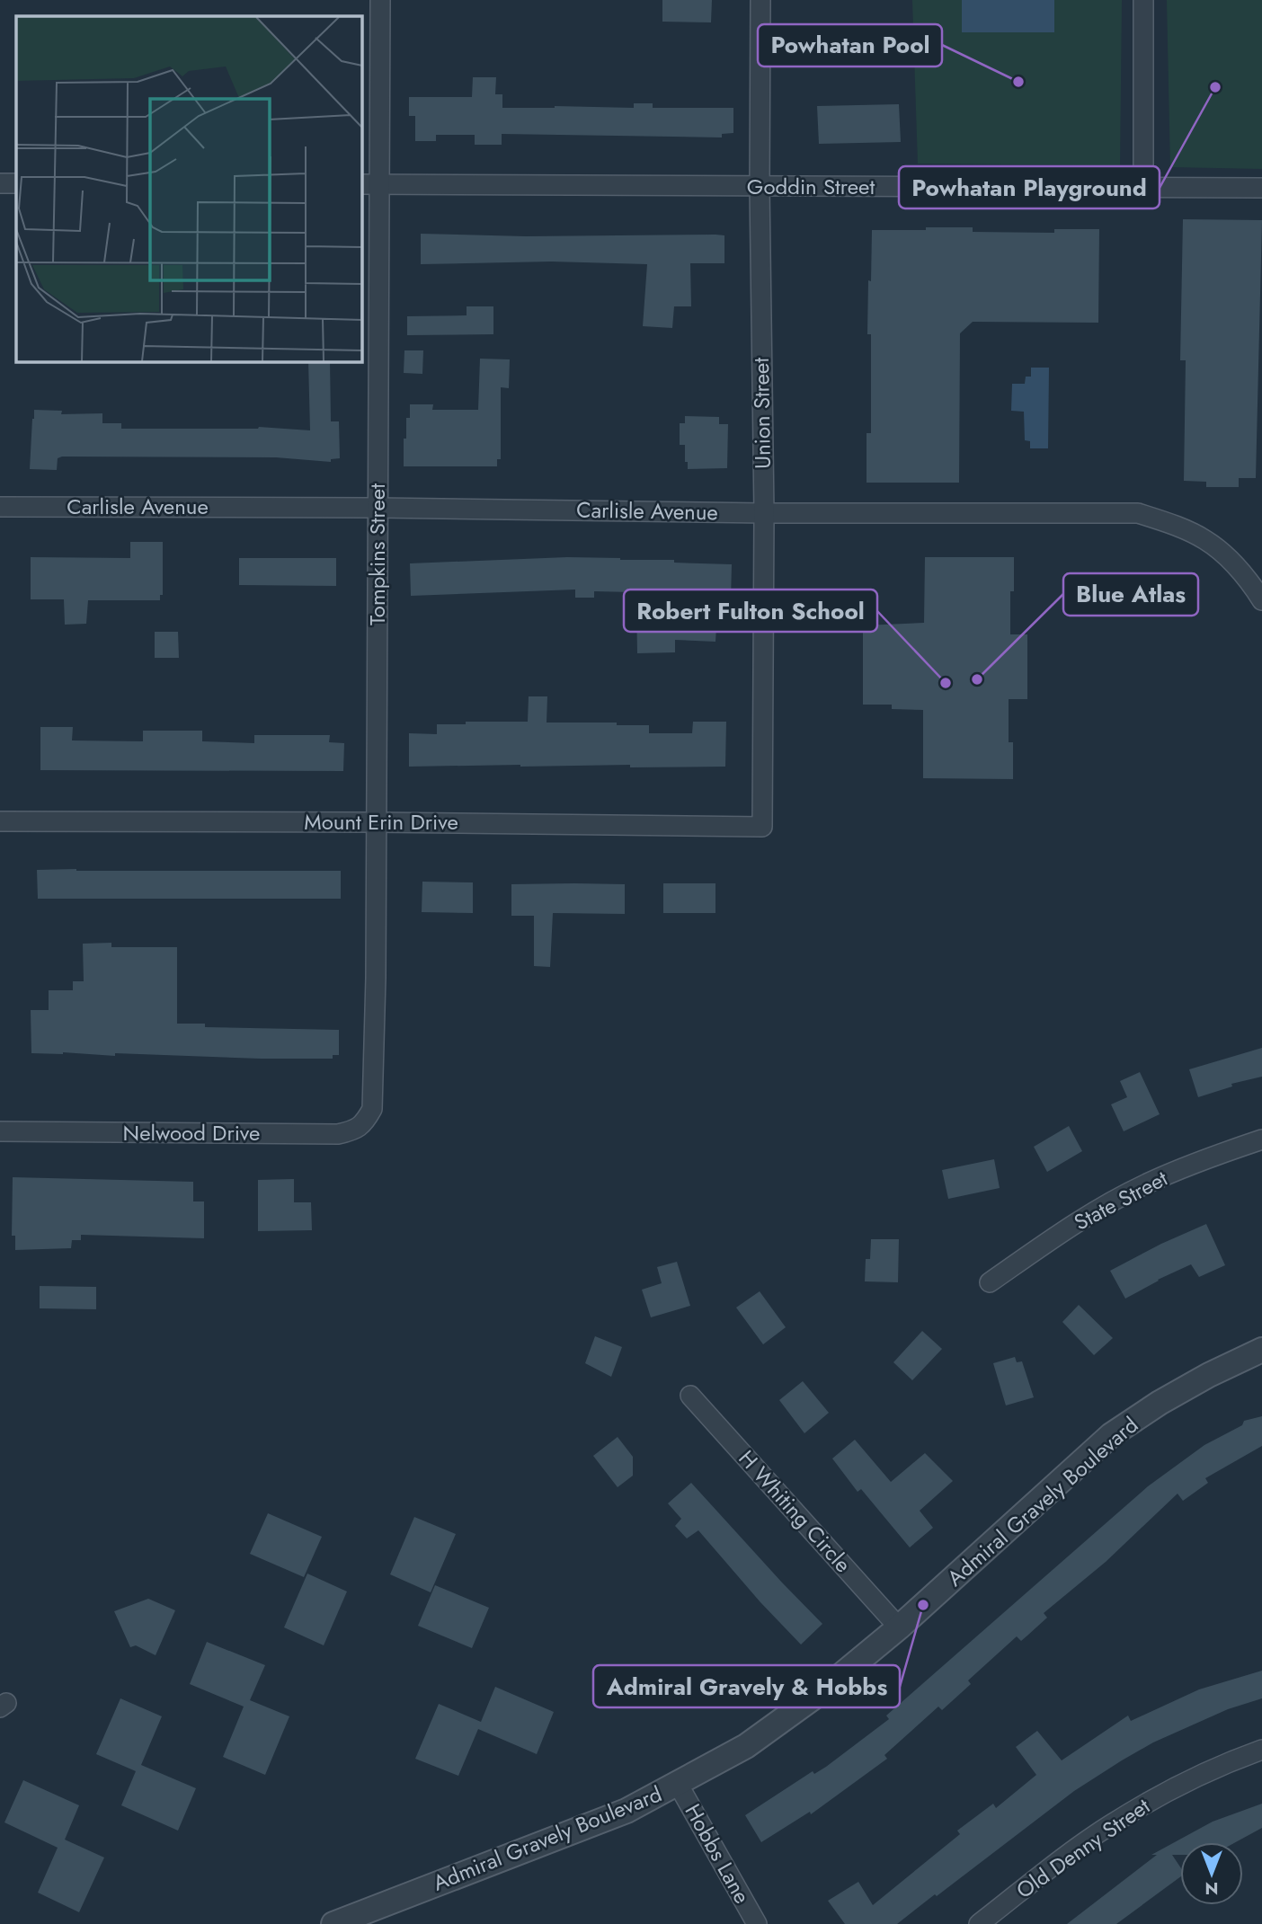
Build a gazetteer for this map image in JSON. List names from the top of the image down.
{
  "streets": {
    "street": [
      "Goddin Street",
      "Union Street",
      "Carlisle Avenue",
      "Tompkins Street",
      "Mount Erin Drive",
      "Nelwood Drive",
      "State Street",
      "Admiral Gravely Boulevard",
      "H Whiting Circle",
      "Old Denny Street",
      "Hobbs Lane"
    ]
  },
  "crossings": [
    ["Goddin Street", "Union Street"],
    ["Goddin Street", "Tompkins Street"],
    ["Union Street", "Carlisle Avenue"],
    ["Union Street", "Mount Erin Drive"],
    ["Carlisle Avenue", "Tompkins Street"],
    ["Tompkins Street", "Mount Erin Drive"],
    ["Tompkins Street", "Nelwood Drive"],
    ["Admiral Gravely Boulevard", "H Whiting Circle"],
    ["Admiral Gravely Boulevard", "Hobbs Lane"]
  ],
  "places": [
    "Powhatan Pool",
    "Powhatan Playground",
    "Blue Atlas",
    "Robert Fulton School",
    "Admiral Gravely & Hobbs"
  ],
  "north": "bottom"
}
